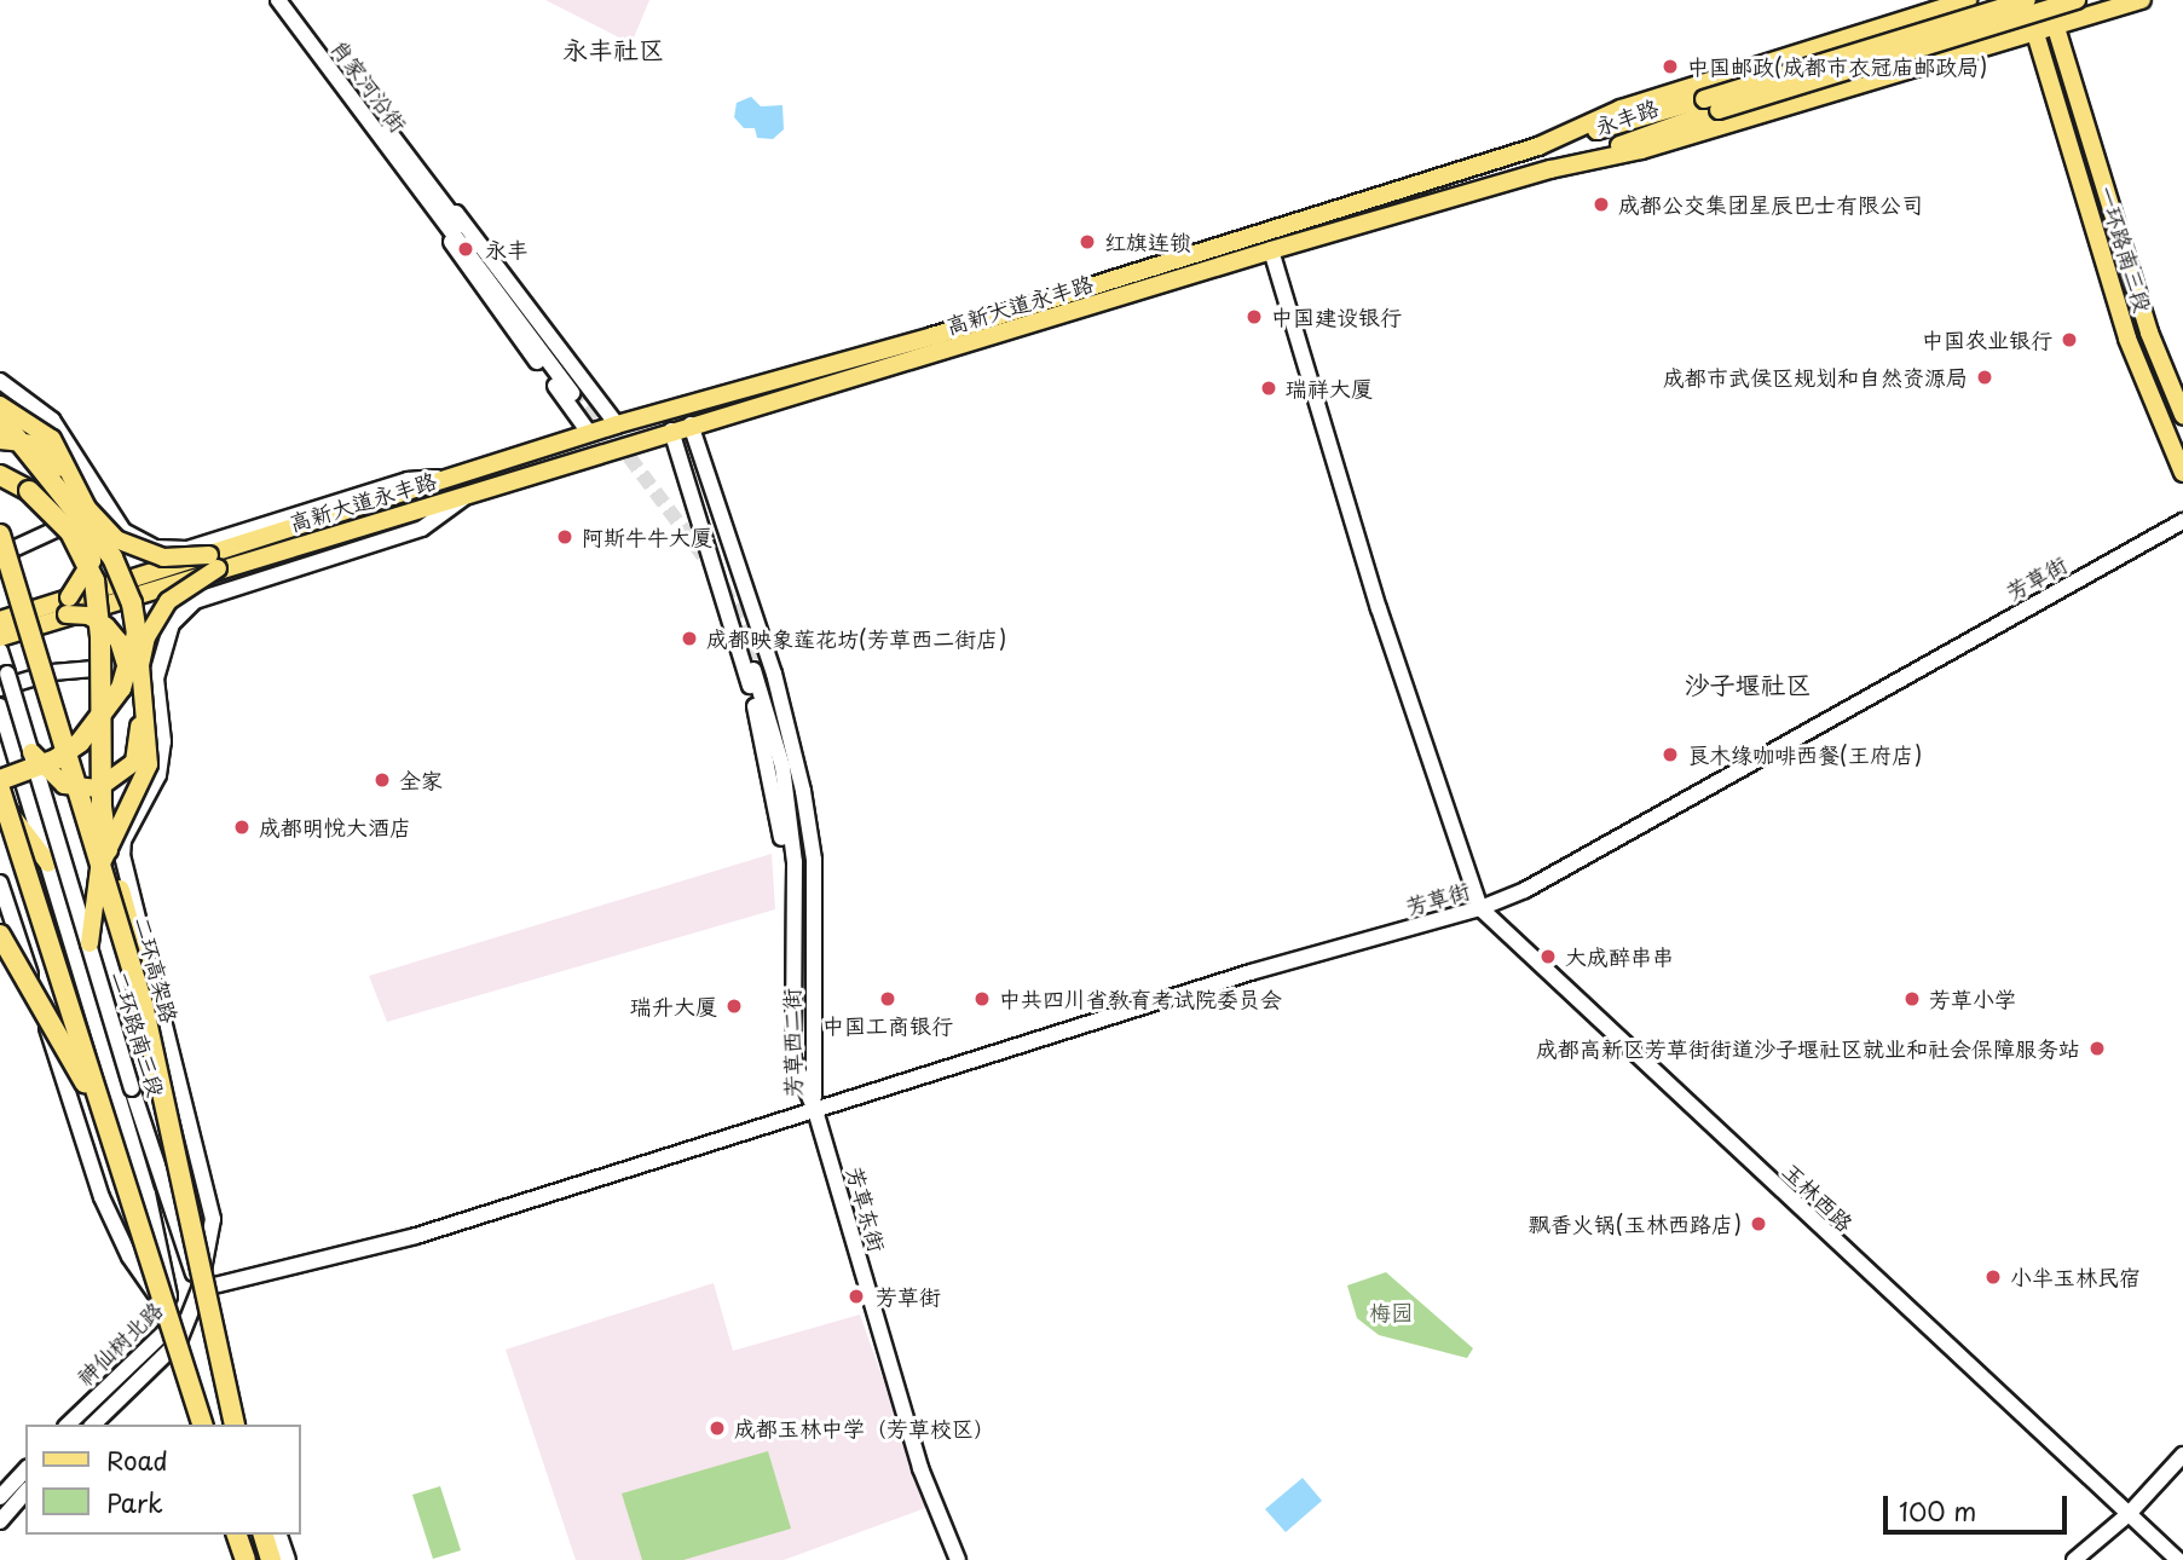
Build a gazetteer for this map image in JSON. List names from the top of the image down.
{
  "streets": {
    "highway": ["二环高架路"],
    "main road": [
      "肖家河沿街",
      "永丰路",
      "一环路南三段",
      "高新大道永丰路",
      "芳草街",
      "二环路南三段",
      "芳草西二街",
      "玉林西路",
      "芳草东街",
      "神仙树北路"
    ]
  },
  "crossings": [
    ["永丰路", "高新大道永丰路"],
    ["一环路南三段", "高新大道永丰路"],
    ["芳草街", "二环路南三段"],
    ["芳草街", "芳草西二街"],
    ["芳草街", "玉林西路"],
    ["芳草街", "芳草东街"],
    ["芳草街", "神仙树北路"],
    ["二环路南三段", "神仙树北路"],
    ["芳草西二街", "芳草东街"]
  ],
  "districts": ["永丰社区", "沙子堰社区"],
  "parks": ["梅园"],
  "places": [
    "中国邮政(成都市衣冠庙邮政局)",
    "成都公交集团星辰巴士有限公司",
    "红旗连锁",
    "永丰",
    "中国建设银行",
    "中国农业银行",
    "成都市武侯区规划和自然资源局",
    "瑞祥大厦",
    "阿斯牛牛大厦",
    "成都映象莲花坊(芳草西二街店)",
    "良木缘咖啡西餐(王府店)",
    "全家",
    "成都明悦大酒店",
    "大成醉串串",
    "中国工商银行",
    "中共四川省教育考试院委员会",
    "芳草小学",
    "瑞升大厦",
    "成都高新区芳草街街道沙子堰社区就业和社会保障服务站",
    "飘香火锅(玉林西路店)",
    "小半玉林民宿",
    "芳草街",
    "成都玉林中学（芳草校区）"
  ],
  "legend": ["Road", "Park"],
  "scale_bar": "100 m"
}
